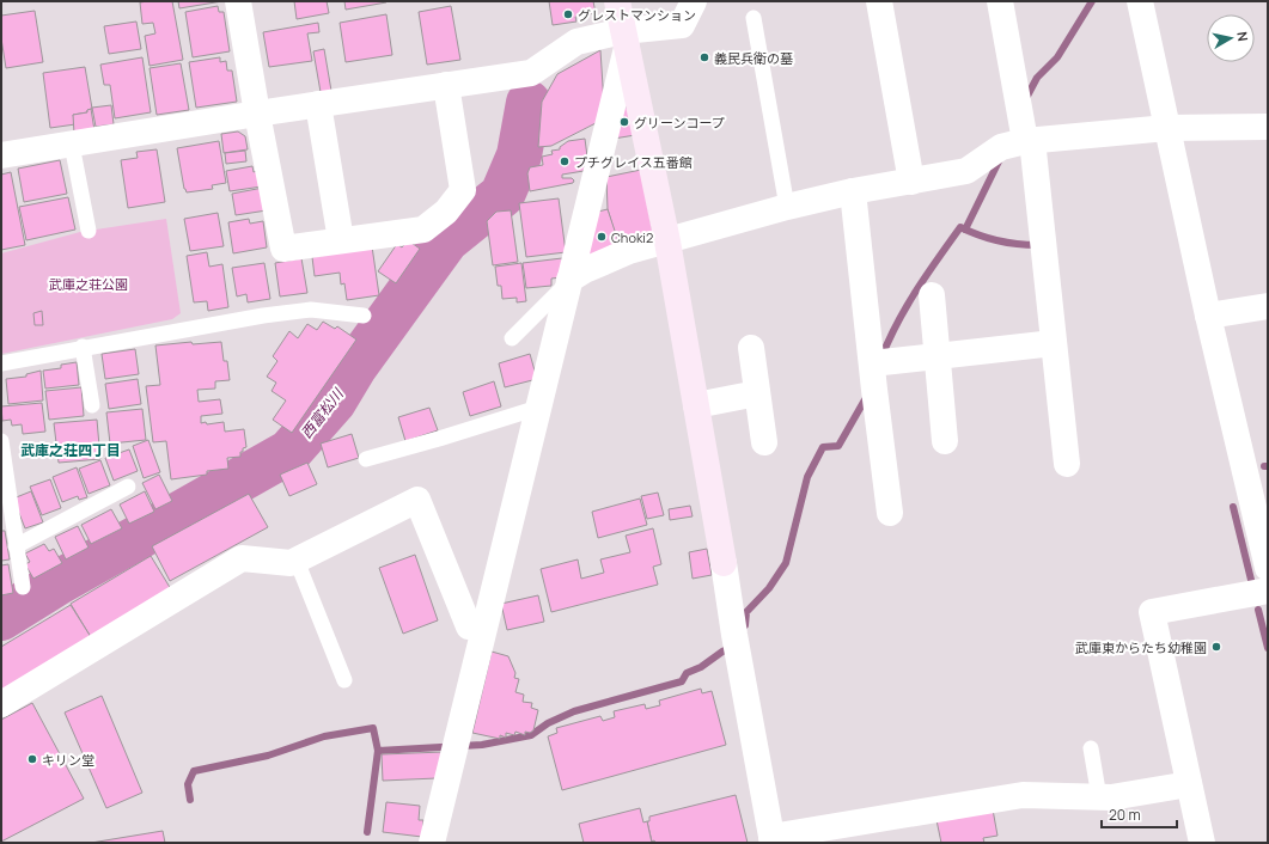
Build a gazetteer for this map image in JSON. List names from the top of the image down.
{
  "districts": ["武庫之荘四丁目"],
  "water": ["西富松川"],
  "parks": ["武庫之荘公園"],
  "places": [
    "グレストマンション",
    "義民兵衛の墓",
    "グリーンコープ",
    "プチグレイス五番館",
    "Choki2",
    "武庫東からたち幼稚園",
    "キリン堂"
  ],
  "scale_bar": "20 m",
  "north": "right"
}
